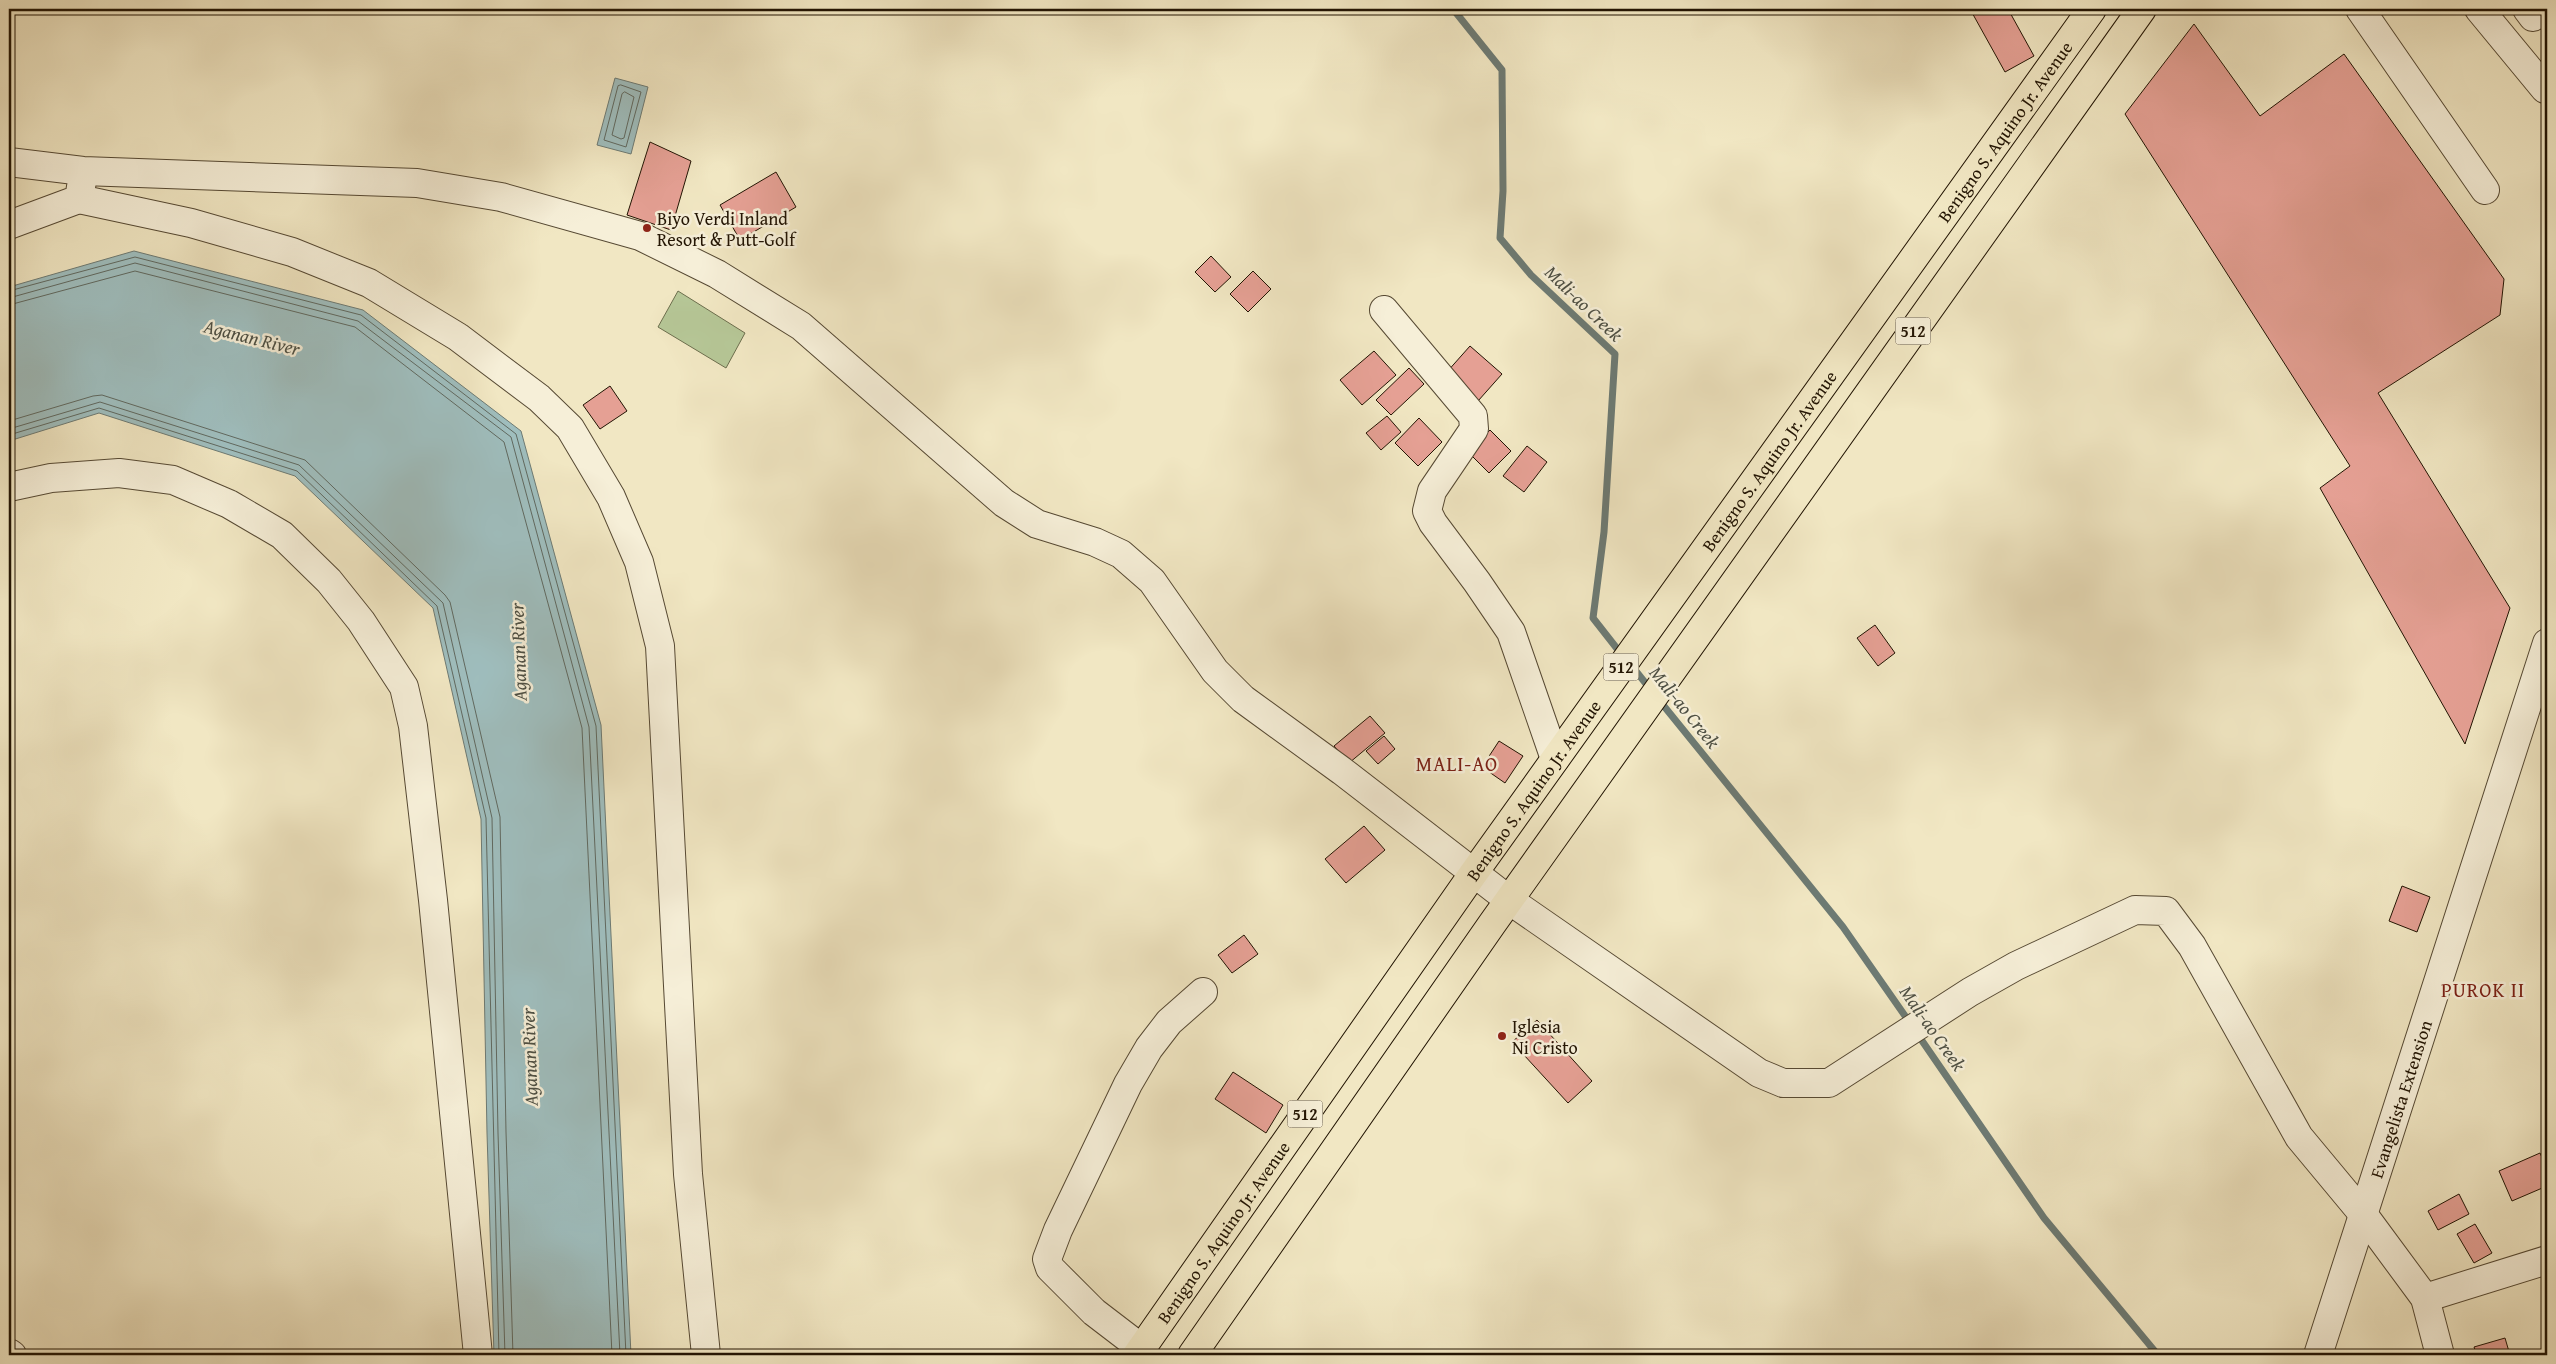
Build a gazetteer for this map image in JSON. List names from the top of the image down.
{
  "streets": {
    "main road": ["Benigno S. Aquino Jr. Avenue", "512"],
    "street": ["Evangelista Extension"]
  },
  "districts": ["MALI-AO", "PUROK II"],
  "water": ["Mali-ao Creek", "Aganan River"],
  "places": ["Biyo Verdi Inland Resort & Putt-Golf", "Iglesia Ni Cristo"]
}
